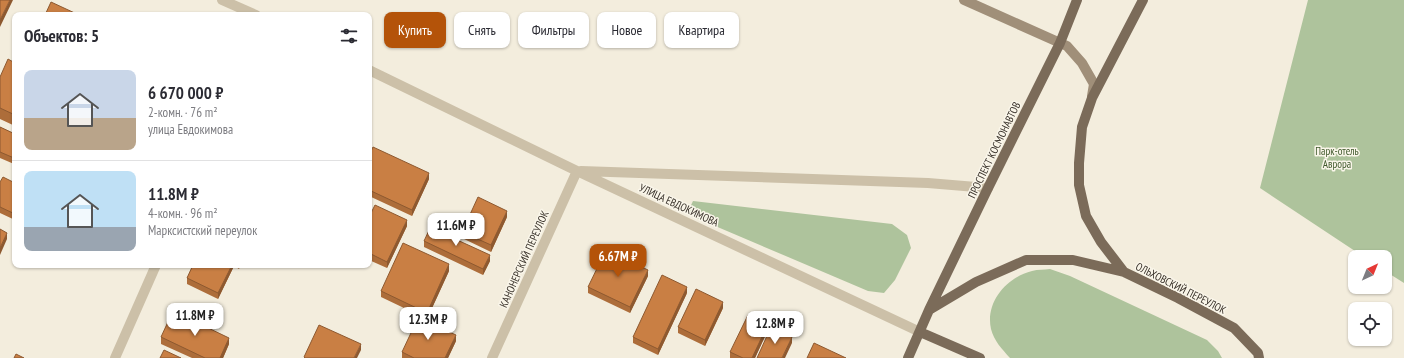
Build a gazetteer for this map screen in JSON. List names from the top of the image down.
{
  "streets": {
    "main road": ["ПРОСПЕКТ КОСМОНАВТОВ", "УЛИЦА ЕВДОКИМОВА", "ОЛЬХОВСКИЙ ПЕРЕУЛОК"],
    "street": ["КАНОНЕРСКИЙ ПЕРЕУЛОК"]
  },
  "crossings": [
    ["ПРОСПЕКТ КОСМОНАВТОВ", "УЛИЦА ЕВДОКИМОВА"],
    ["УЛИЦА ЕВДОКИМОВА", "КАНОНЕРСКИЙ ПЕРЕУЛОК"]
  ],
  "parks": ["Парк-отель Аврора"],
  "north": "top right",
  "page": {
    "chip": [
      "Купить",
      "Снять",
      "Фильтры",
      "Новое",
      "Квартира"
    ],
    "heading": "Объектов: 5",
    "list": [
      {
        "name": "6 670 000 ₽",
        "note": "2-комн. · 76 m² · улица Евдокимова"
      },
      {
        "name": "11.8M ₽",
        "note": "4-комн. · 96 m² · Марксистский переулок"
      }
    ],
    "price": [
      "11.6M ₽",
      "6.67M ₽",
      "11.8M ₽",
      "12.3M ₽",
      "12.8M ₽"
    ]
  }
}
